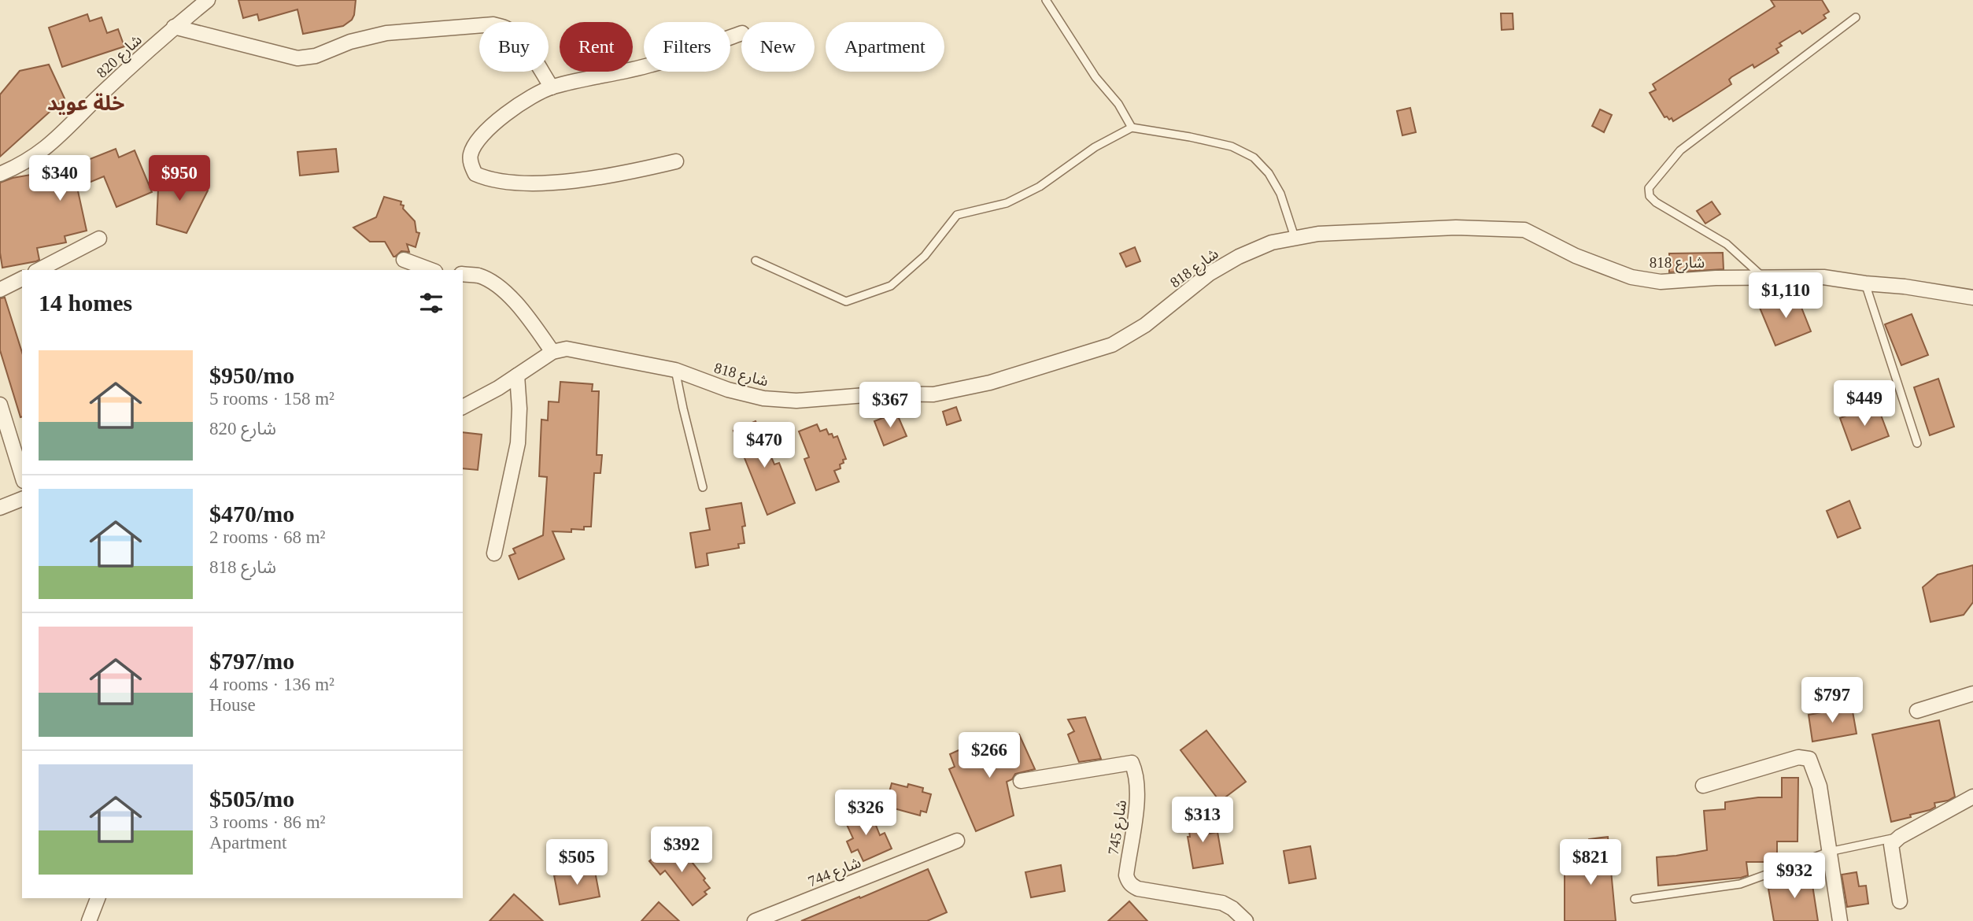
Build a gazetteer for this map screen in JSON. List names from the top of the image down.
{
  "streets": {
    "street": [
      "شارع 820",
      "شارع 818",
      "شارع 745",
      "شارع 744"
    ]
  },
  "districts": ["خلة عويد"],
  "page": {
    "chip": [
      "Buy",
      "Rent",
      "Filters",
      "New",
      "Apartment"
    ],
    "price": [
      "$340",
      "$950",
      "$1,110",
      "$449",
      "$367",
      "$470",
      "$797",
      "$266",
      "$326",
      "$313",
      "$392",
      "$505",
      "$821",
      "$932"
    ],
    "heading": "14 homes",
    "list": [
      {
        "name": "$950/mo",
        "note": "5 rooms · 158 m² · شارع 820"
      },
      {
        "name": "$470/mo",
        "note": "2 rooms · 68 m² · شارع 818"
      },
      {
        "name": "$797/mo",
        "note": "4 rooms · 136 m² · House"
      },
      {
        "name": "$505/mo",
        "note": "3 rooms · 86 m² · Apartment"
      }
    ]
  }
}
